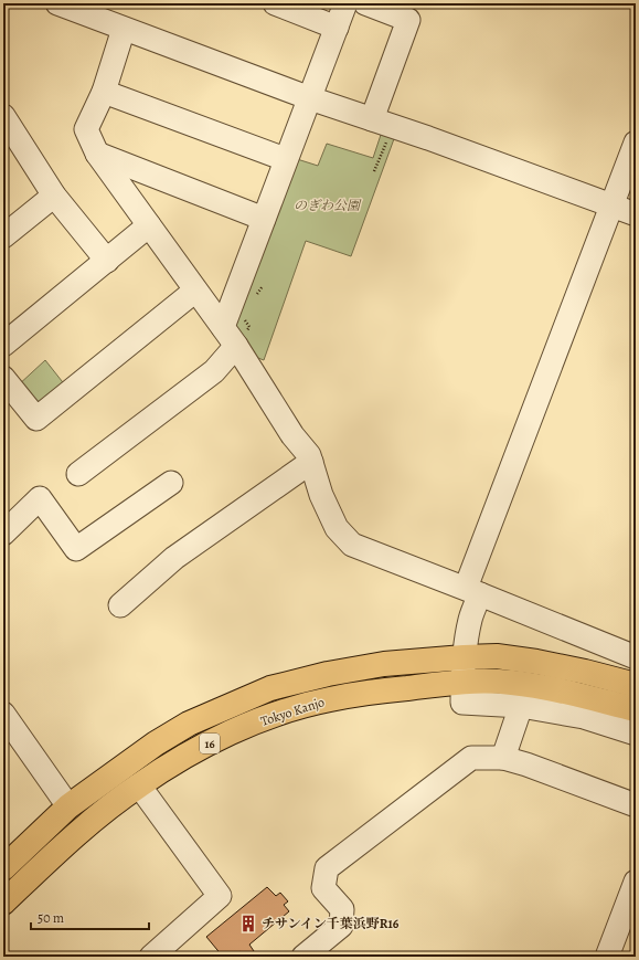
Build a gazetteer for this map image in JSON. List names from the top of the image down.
{
  "streets": {
    "highway": ["Tokyo Kanjo", "16"]
  },
  "parks": ["のぎわ公園"],
  "places": {
    "building": ["チサンイン千葉浜野R16"]
  },
  "scale_bar": "50 m"
}
